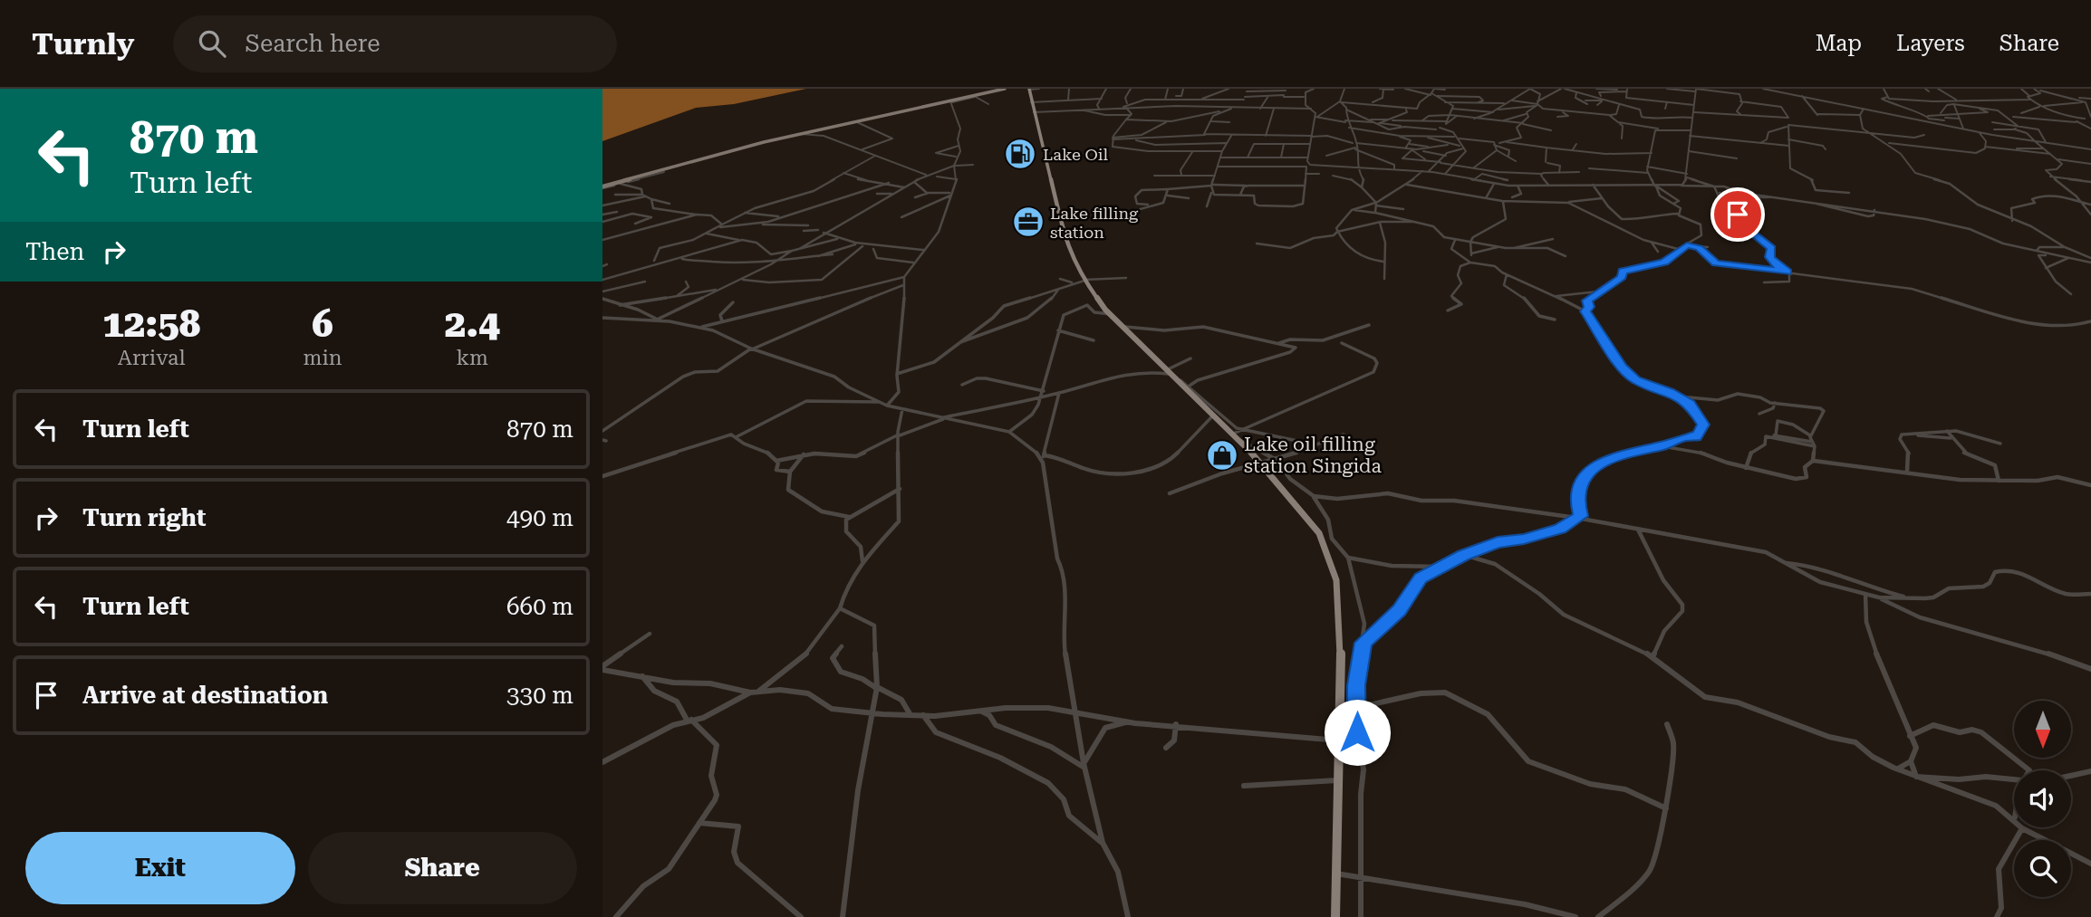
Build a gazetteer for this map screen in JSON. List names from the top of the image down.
{
  "places": {
    "fuel station": ["Lake Oil"],
    "office": ["Lake filling station"],
    "shop": ["Lake oil filling station Singida"]
  },
  "north": "bottom",
  "page": {
    "header": "Turnly",
    "search": "Search here",
    "nav": ["Map", "Layers", "Share"],
    "turn": ["870 m", "Turn left"],
    "then": "Then",
    "eta": [
      "12:58",
      "Arrival",
      "6",
      "min",
      "2.4",
      "km"
    ],
    "list": [
      {
        "name": "Turn left",
        "value": "870 m"
      },
      {
        "name": "Turn right",
        "value": "490 m"
      },
      {
        "name": "Turn left",
        "value": "660 m"
      },
      {
        "name": "Arrive at destination",
        "value": "330 m"
      }
    ],
    "buttons": ["Exit", "Share"]
  }
}
